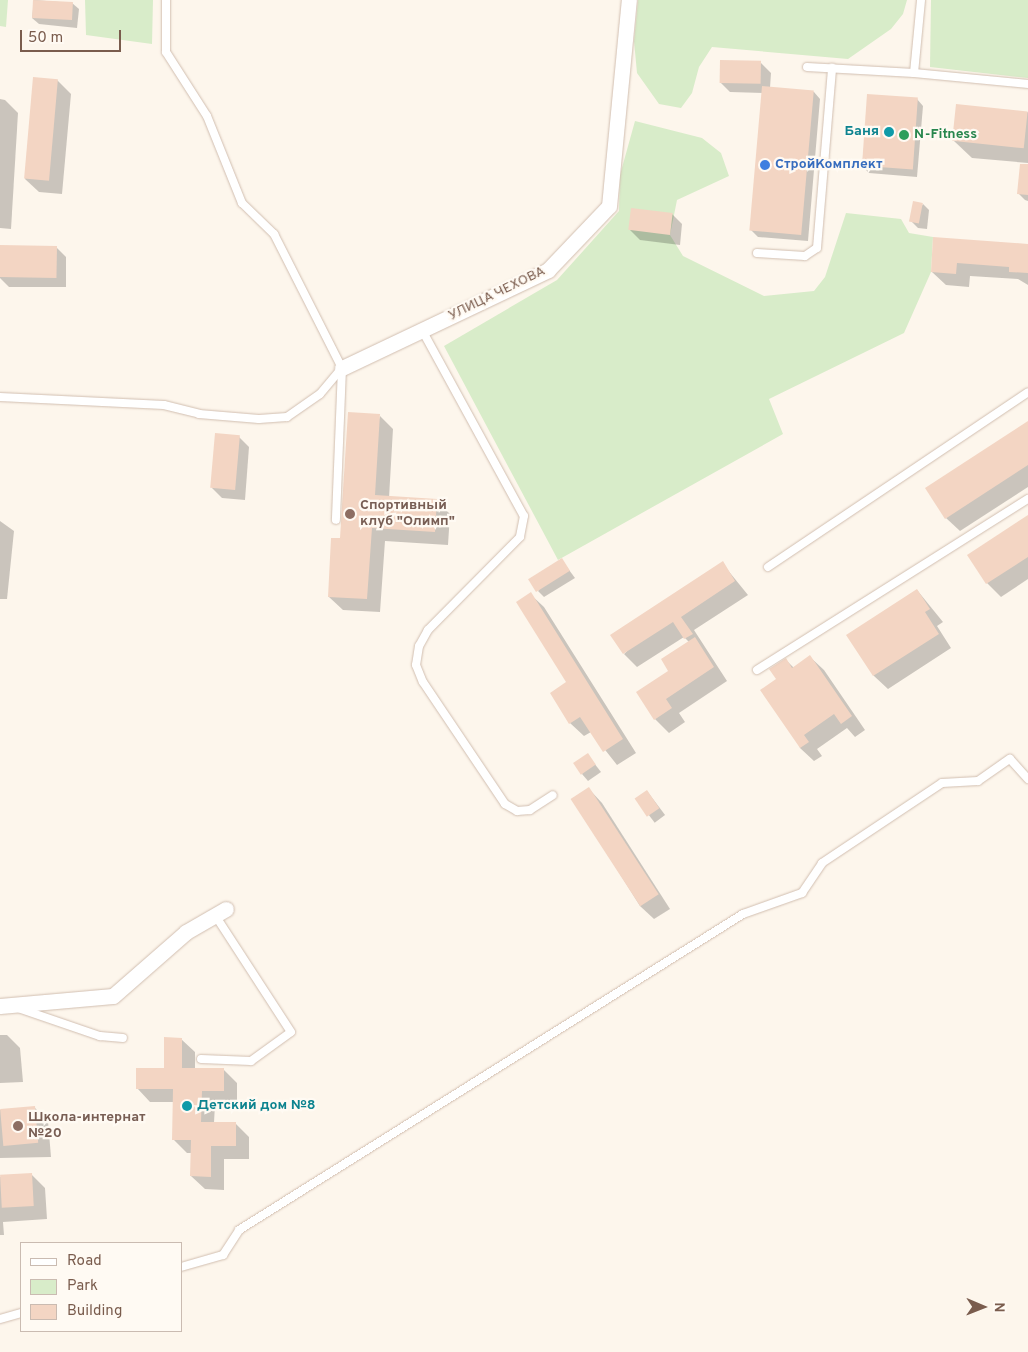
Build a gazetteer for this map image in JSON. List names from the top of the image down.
{
  "streets": {
    "street": ["УЛИЦА ЧЕХОВА"]
  },
  "places": [
    "Баня",
    "N-Fitness",
    "СтройКомплект",
    "Спортивный клуб \"Олимп\"",
    "Детский дом №8",
    "Школа-интернат №20"
  ],
  "legend": ["Road", "Park", "Building"],
  "scale_bar": "50 m",
  "north": "right"
}
